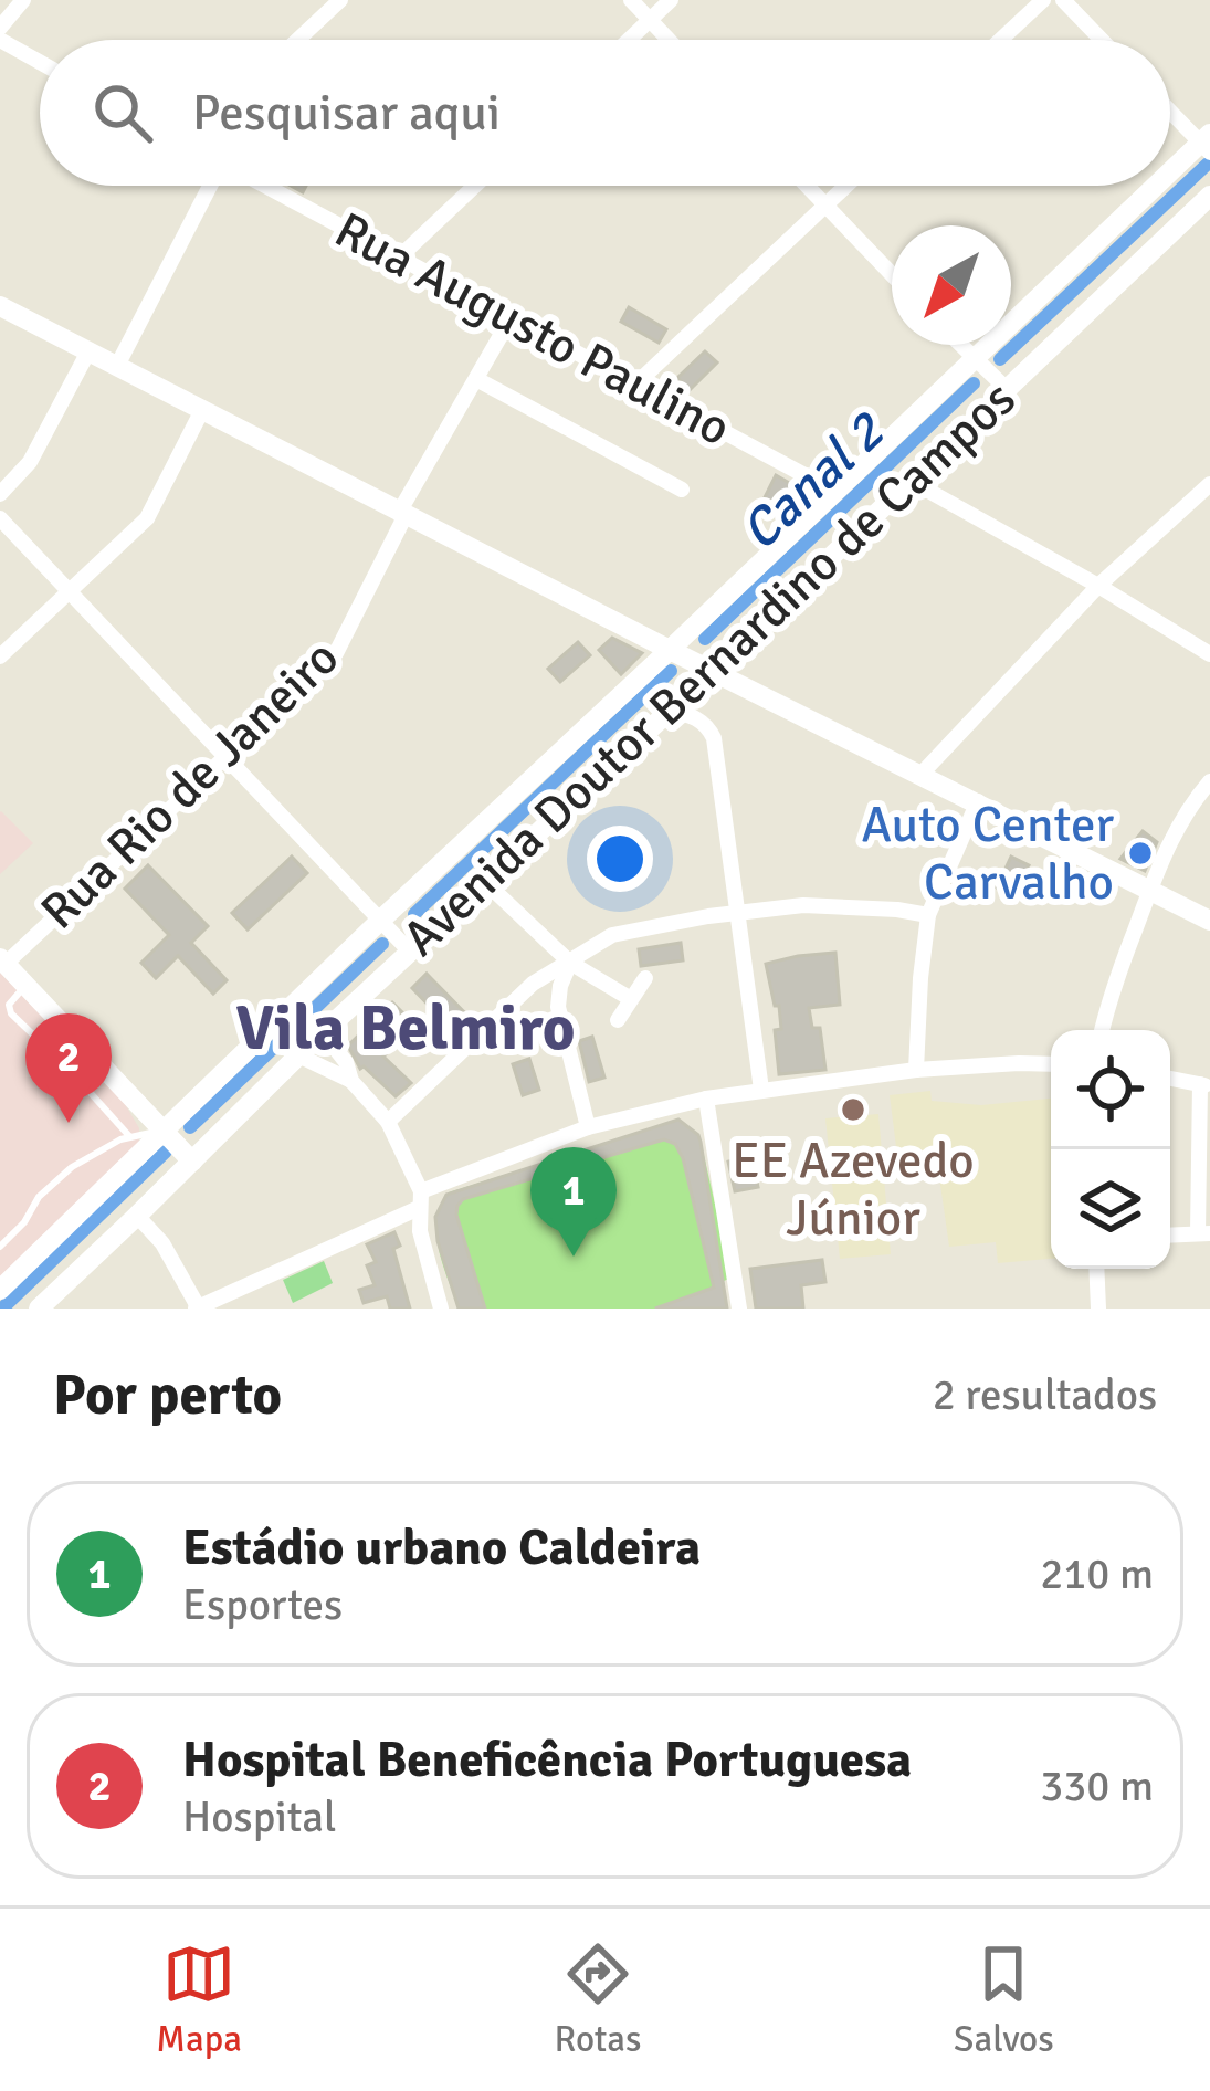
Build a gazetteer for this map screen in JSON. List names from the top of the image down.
{
  "streets": {
    "main road": ["Avenida Doutor Bernardino de Campos"],
    "street": ["Rua Augusto Paulino", "Rua Rio de Janeiro"]
  },
  "crossings": [
    ["Rua Augusto Paulino", "Avenida Doutor Bernardino de Campos"],
    ["Rua Augusto Paulino", "Rua Rio de Janeiro"]
  ],
  "districts": ["Vila Belmiro"],
  "water": ["Canal 2"],
  "places": ["Auto Center Carvalho", "EE Azevedo Júnior"],
  "north": "bottom left",
  "page": {
    "search": "Pesquisar aqui",
    "pins": ["2", "1"],
    "heading": ["Por perto", "2 resultados"],
    "list": [
      {
        "mark": "1",
        "name": "Estádio urbano Caldeira",
        "note": "Esportes",
        "value": "210 m"
      },
      {
        "mark": "2",
        "name": "Hospital Beneficência Portuguesa",
        "note": "Hospital",
        "value": "330 m"
      }
    ],
    "nav": ["Mapa", "Rotas", "Salvos"]
  }
}
